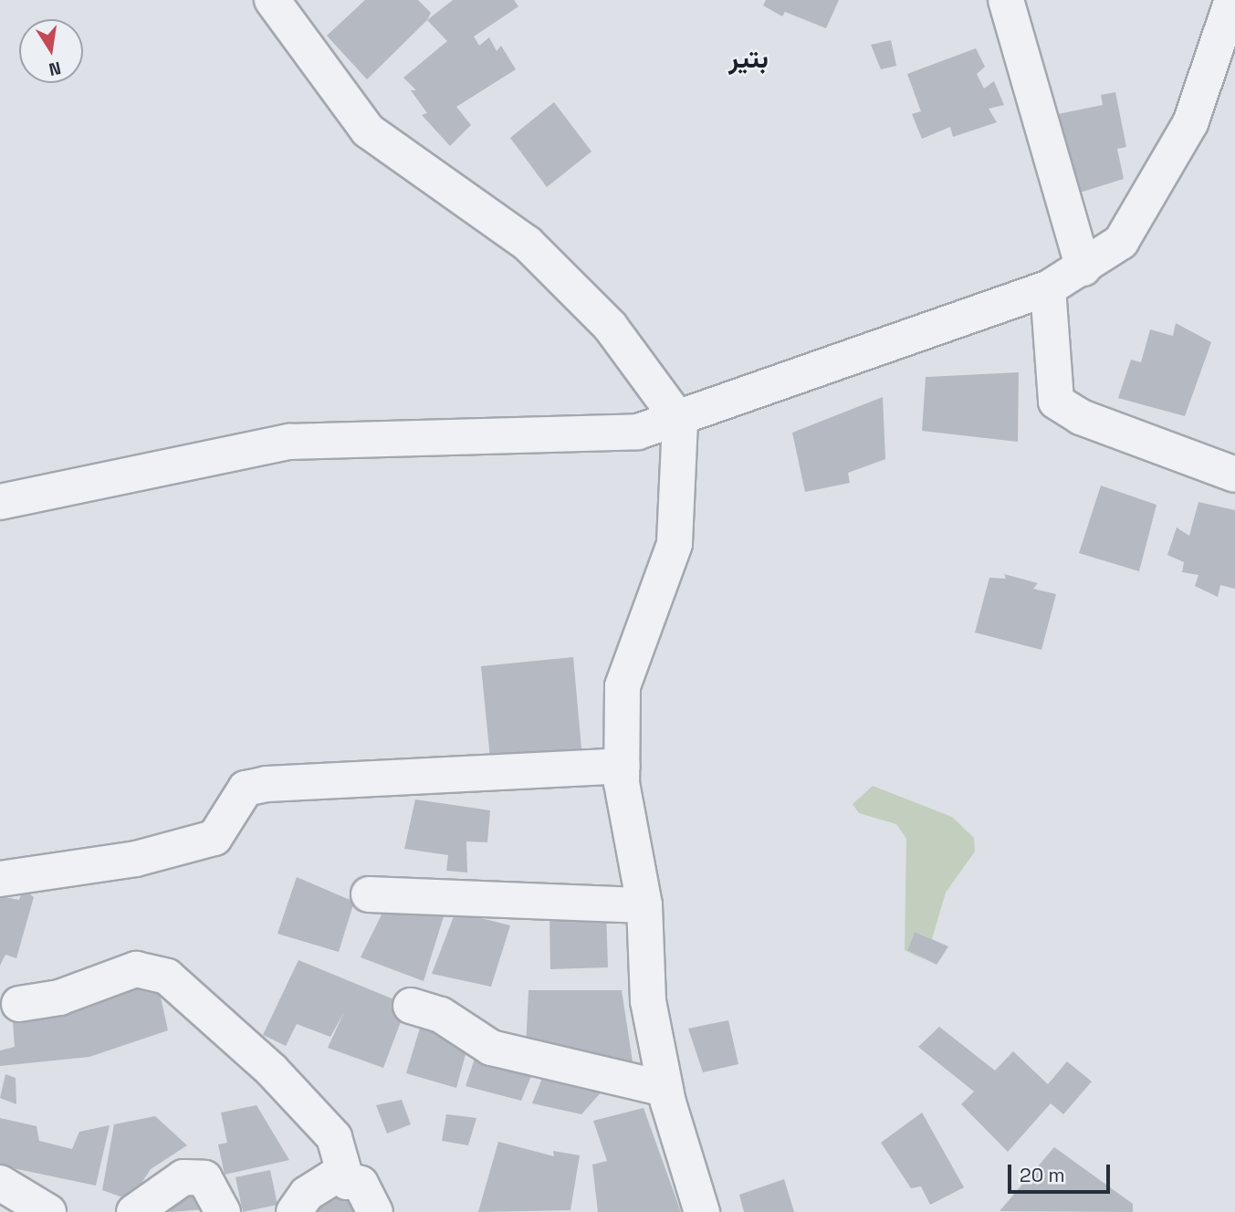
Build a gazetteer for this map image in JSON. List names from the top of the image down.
{
  "districts": ["بتير"],
  "scale_bar": "20 m",
  "north": "bottom"
}
